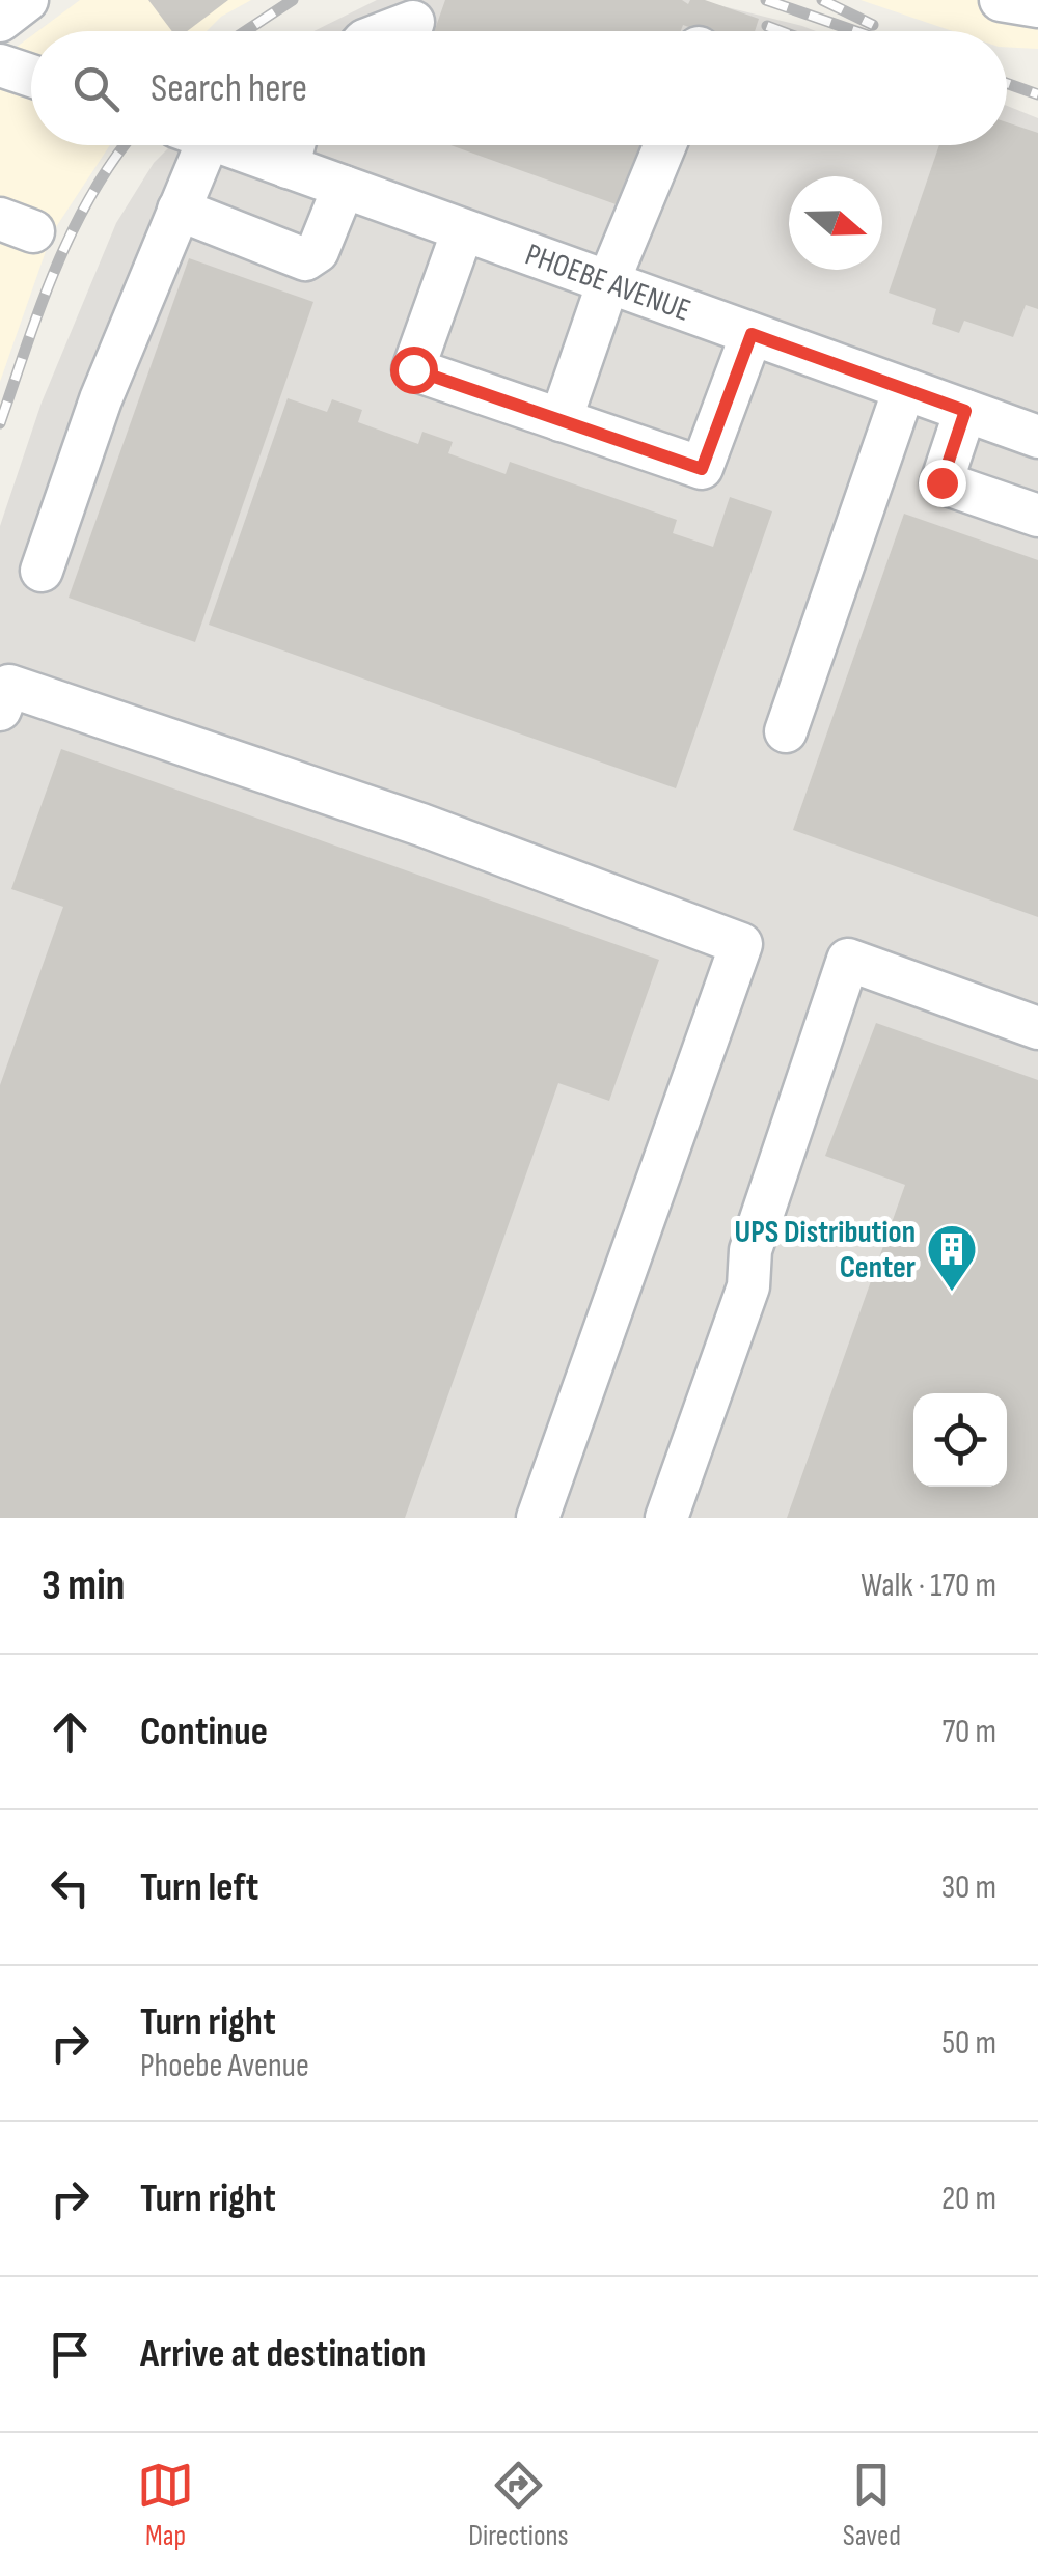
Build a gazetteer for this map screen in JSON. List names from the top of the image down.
{
  "streets": {
    "street": ["PHOEBE AVENUE"]
  },
  "places": {
    "building": ["UPS Distribution Center"]
  },
  "north": "right",
  "page": {
    "search": "Search here",
    "heading": ["3 min", "Walk · 170 m"],
    "list": [
      ["Continue", "70 m"],
      ["Turn left", "30 m"],
      ["Turn right", "Phoebe Avenue", "50 m"],
      ["Turn right", "20 m"],
      "Arrive at destination"
    ],
    "nav": ["Map", "Directions", "Saved"]
  }
}
